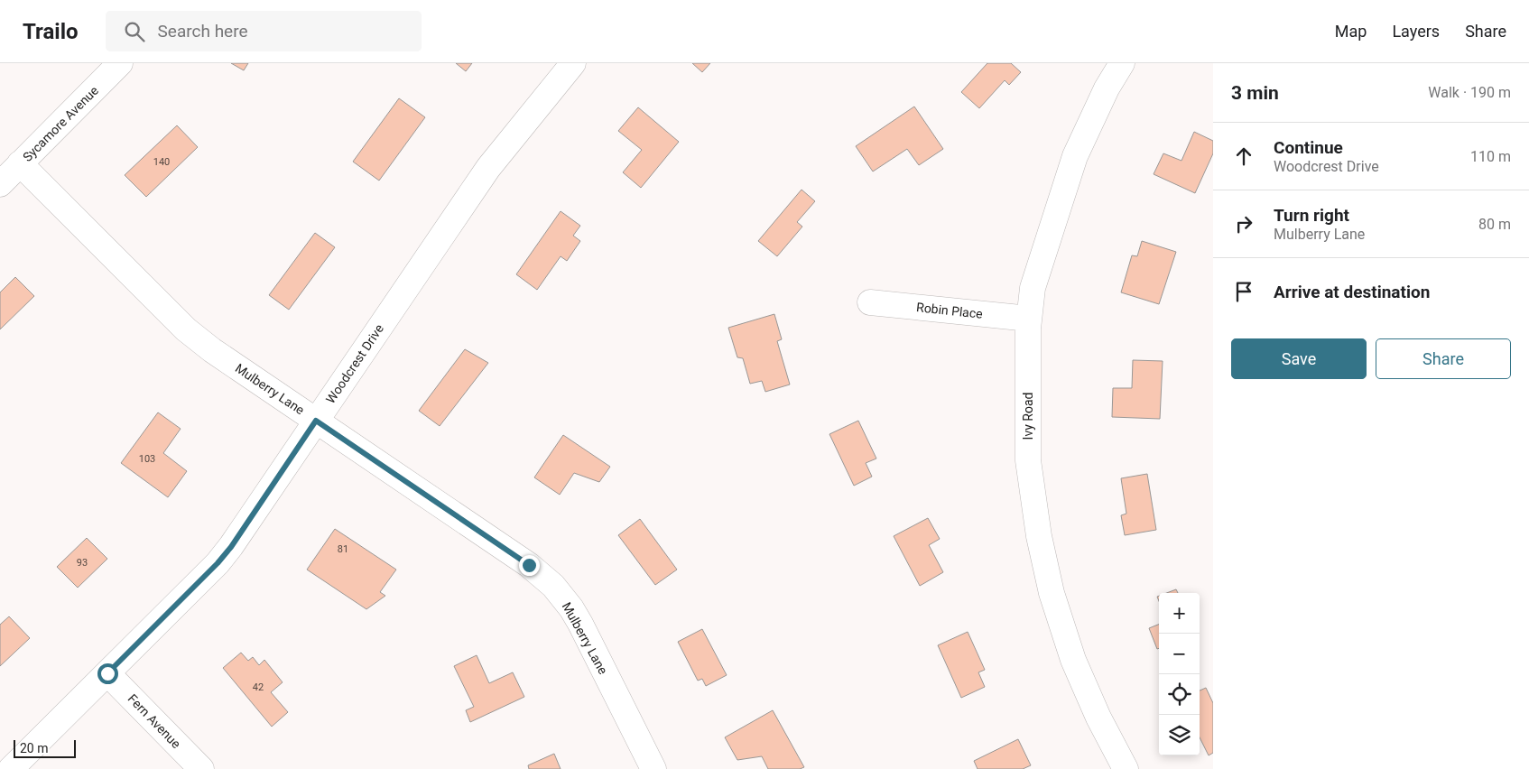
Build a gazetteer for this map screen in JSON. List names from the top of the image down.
{
  "streets": {
    "street": [
      "Sycamore Avenue",
      "Robin Place",
      "Woodcrest Drive",
      "Mulberry Lane",
      "Ivy Road",
      "Fern Avenue"
    ]
  },
  "crossings": [
    ["Sycamore Avenue", "Mulberry Lane"],
    ["Robin Place", "Ivy Road"],
    ["Woodcrest Drive", "Mulberry Lane"],
    ["Woodcrest Drive", "Fern Avenue"]
  ],
  "house_numbers": [
    "140",
    "103",
    "81",
    "93",
    "42"
  ],
  "scale_bar": "20 m",
  "page": {
    "header": "Trailo",
    "search": "Search here",
    "nav": ["Map", "Layers", "Share"],
    "heading": ["3 min", "Walk · 190 m"],
    "list": [
      ["Continue", "Woodcrest Drive", "110 m"],
      ["Turn right", "Mulberry Lane", "80 m"],
      "Arrive at destination"
    ],
    "buttons": ["Save", "Share"],
    "map_buttons": ["+", "−"],
    "scale": "20 m"
  }
}
